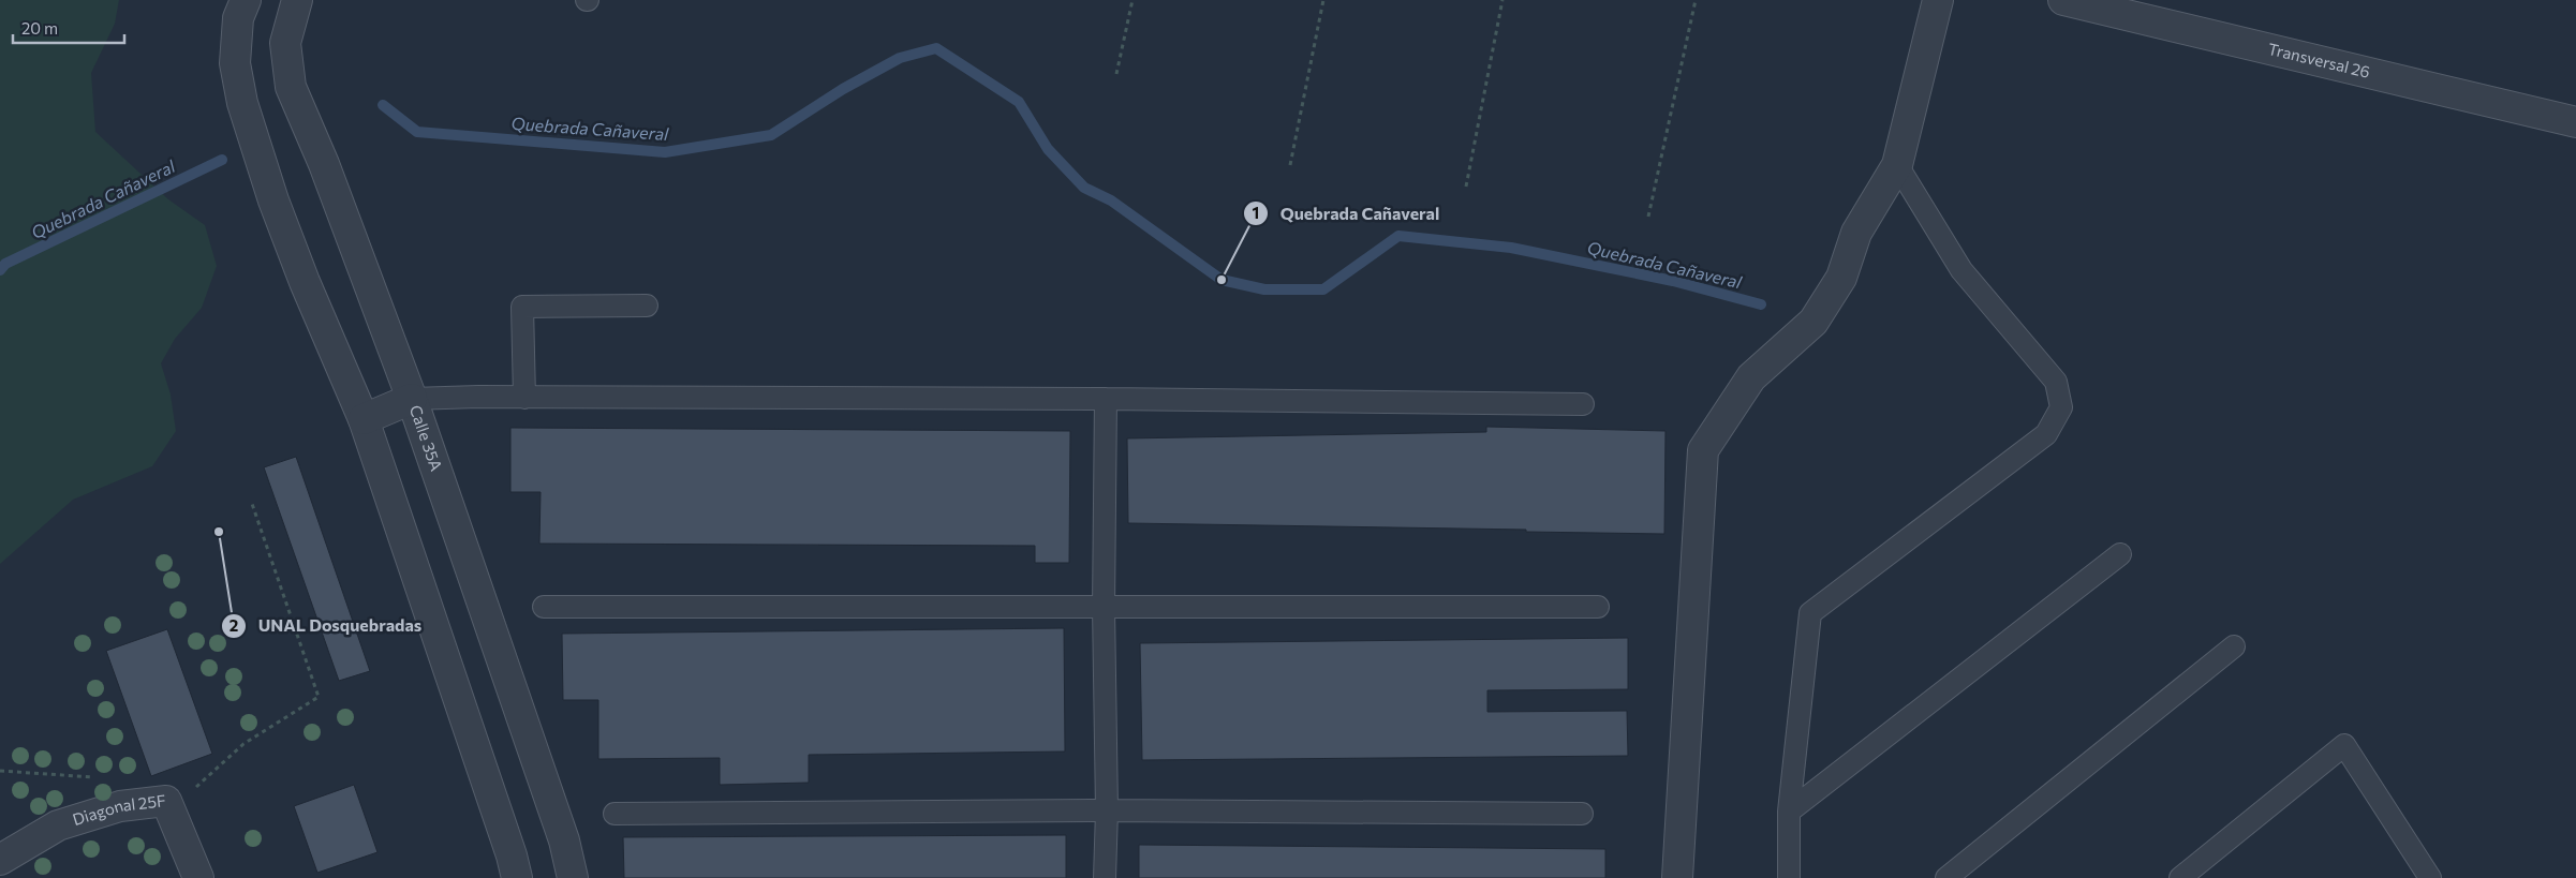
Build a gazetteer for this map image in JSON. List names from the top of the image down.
{
  "streets": {
    "street": ["Transversal 26", "Calle 35A", "Diagonal 25F"]
  },
  "water": ["Quebrada Cañaveral"],
  "places": ["Quebrada Cañaveral", "UNAL Dosquebradas"],
  "scale_bar": "20 m"
}
